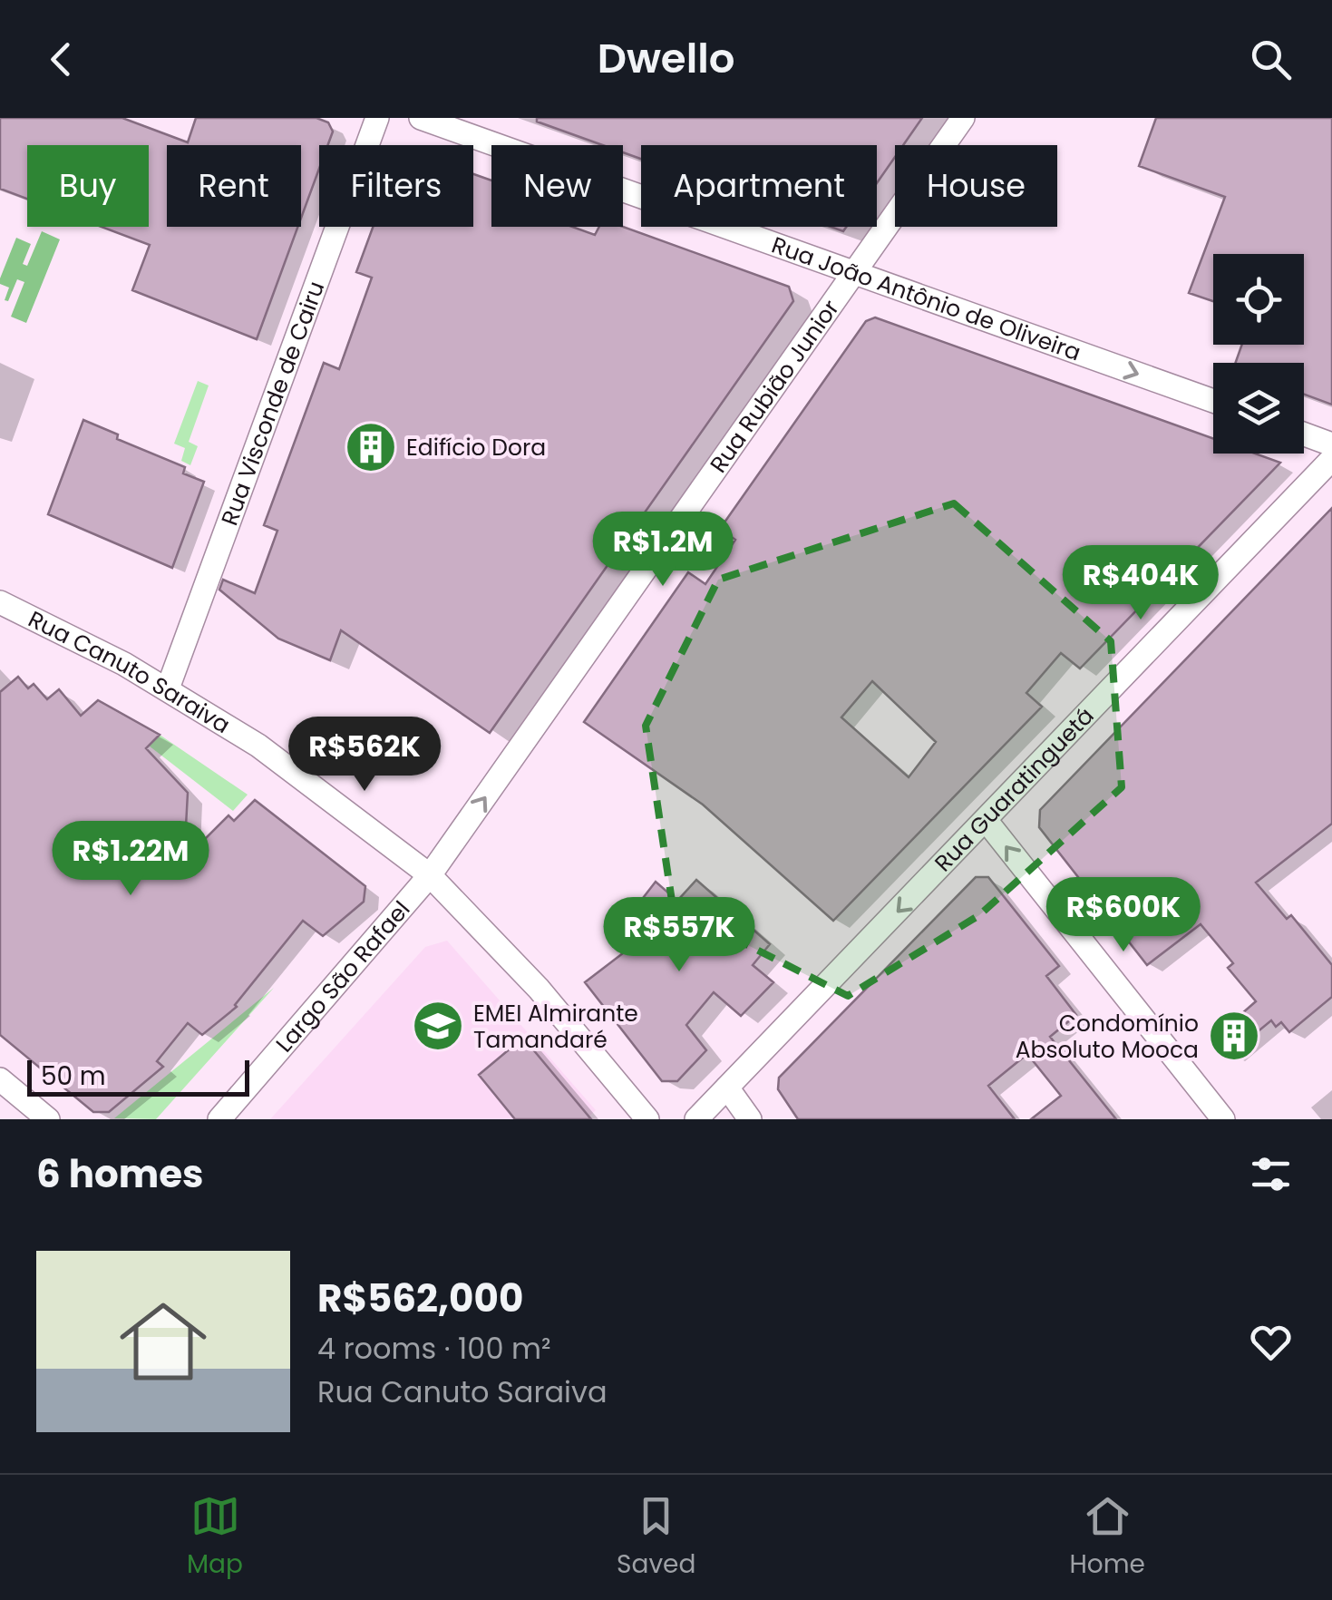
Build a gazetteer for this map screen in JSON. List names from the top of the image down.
{
  "streets": {
    "street": [
      "Rua João Antônio de Oliveira",
      "Rua Rubião Junior",
      "Rua Visconde de Cairu",
      "Rua Canuto Saraiva",
      "Rua Guaratinguetá",
      "Largo São Rafael"
    ]
  },
  "crossings": [
    ["Rua João Antônio de Oliveira", "Rua Rubião Junior"],
    ["Rua Rubião Junior", "Rua Canuto Saraiva"],
    ["Rua Rubião Junior", "Largo São Rafael"],
    ["Rua Visconde de Cairu", "Rua Canuto Saraiva"],
    ["Rua Canuto Saraiva", "Largo São Rafael"]
  ],
  "one_way": ["Rua João Antônio de Oliveira", "Rua Rubião Junior", "Rua Guaratinguetá"],
  "places": {
    "building": ["Edifício Dora", "Condomínio Absoluto Mooca"],
    "school or university": ["EMEI Almirante Tamandaré"]
  },
  "scale_bar": "50 m",
  "page": {
    "header": "Dwello",
    "chip": [
      "Buy",
      "Rent",
      "Filters",
      "New",
      "Apartment",
      "House"
    ],
    "price": [
      "R$1.2M",
      "R$404K",
      "R$562K",
      "R$1.22M",
      "R$600K",
      "R$557K"
    ],
    "scale": "50 m",
    "heading": "6 homes",
    "list": [
      {
        "name": "R$562,000",
        "note": "4 rooms · 100 m² · Rua Canuto Saraiva"
      }
    ],
    "tabs": ["Map", "Saved", "Home"]
  }
}
